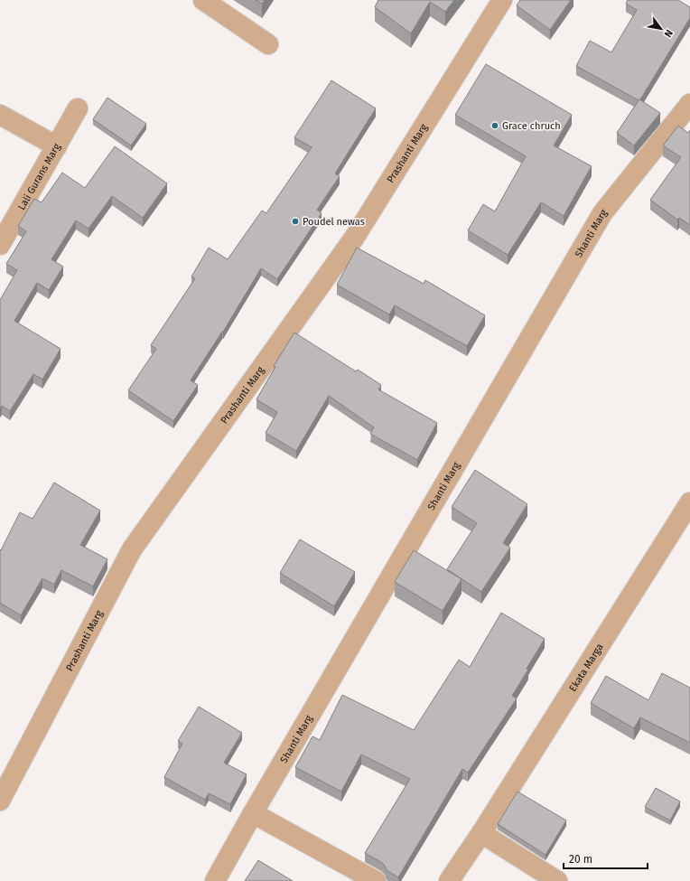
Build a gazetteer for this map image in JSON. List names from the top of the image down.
{
  "streets": {
    "street": [
      "Prashanti Marg",
      "Lali Gurans Marg",
      "Shanti Marg",
      "Ekata Marga"
    ]
  },
  "places": ["Grace chruch", "Poudel newas"],
  "scale_bar": "20 m",
  "north": "bottom right"
}
